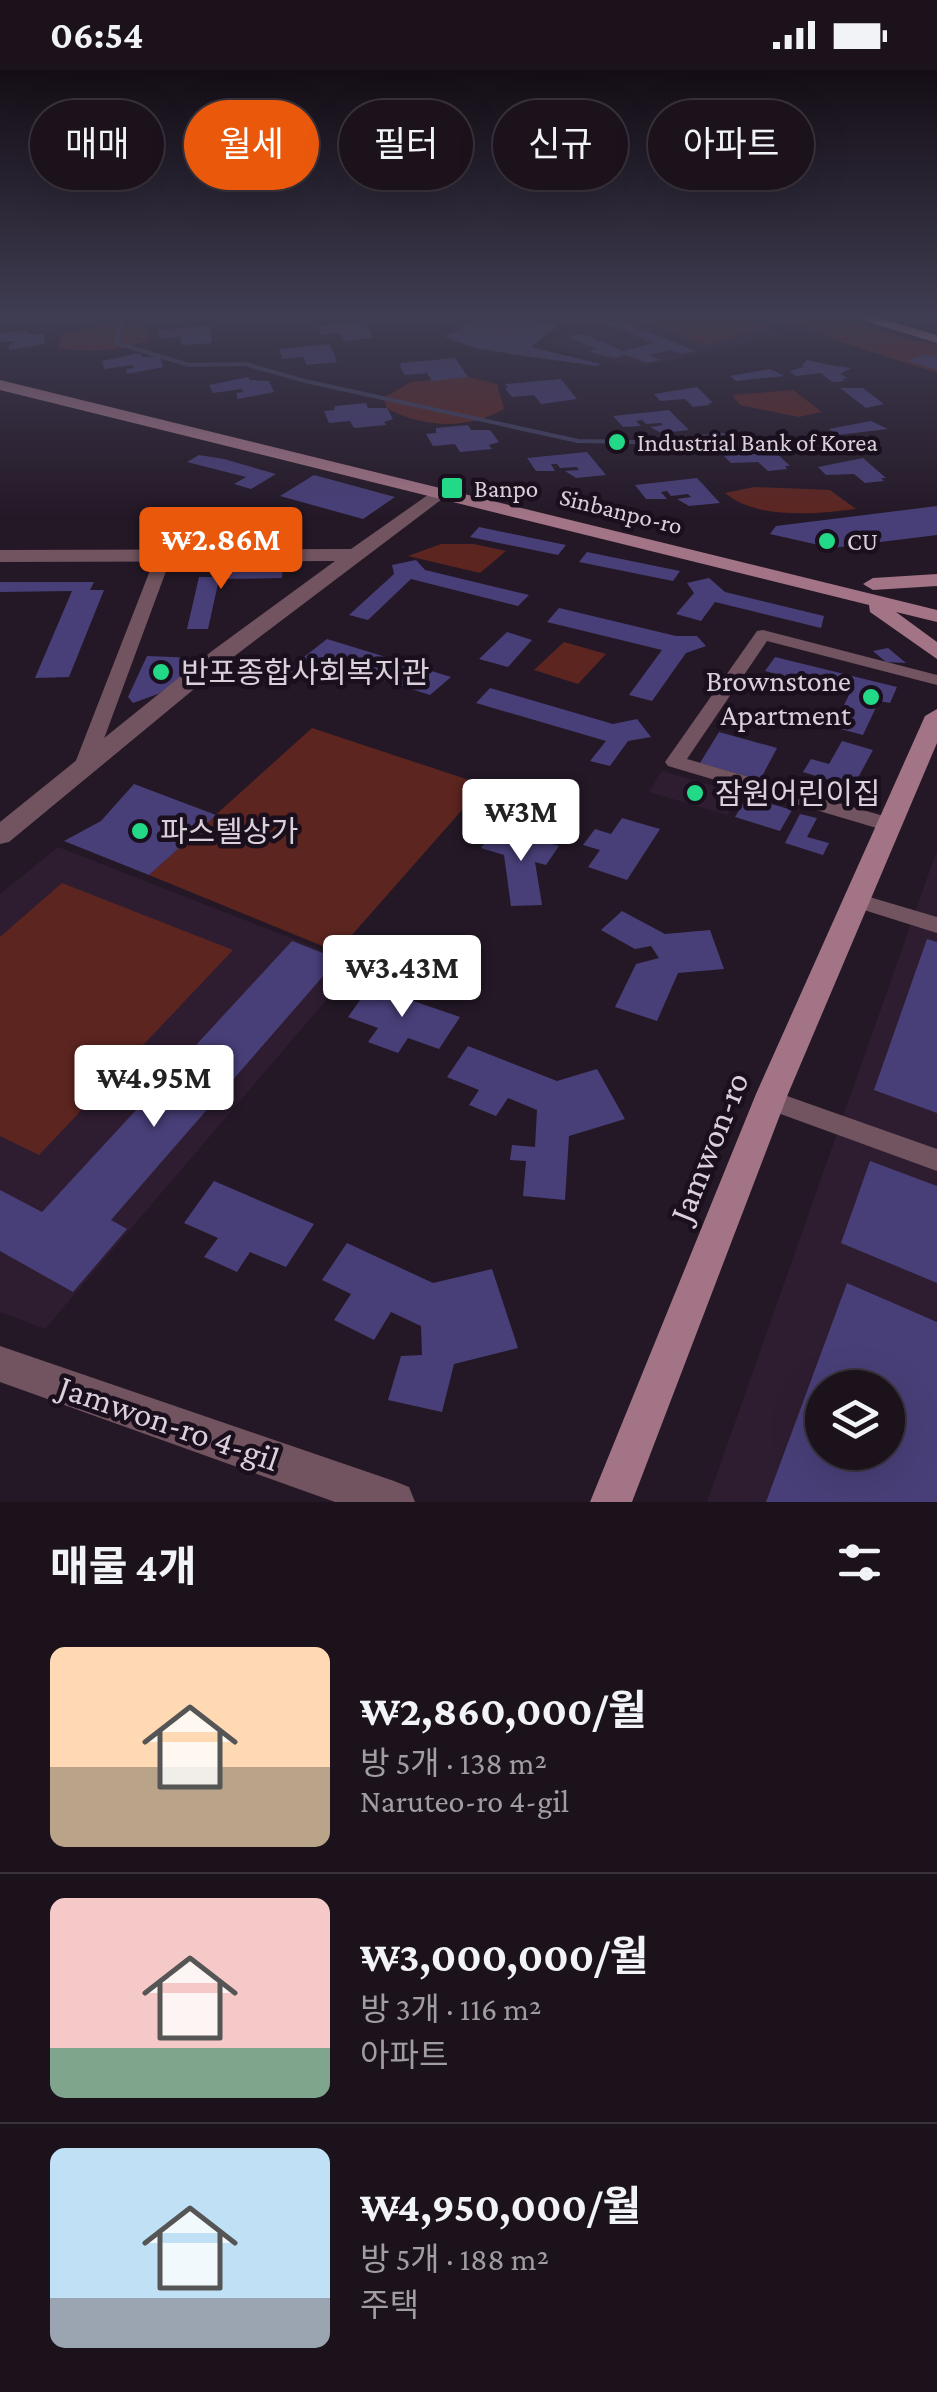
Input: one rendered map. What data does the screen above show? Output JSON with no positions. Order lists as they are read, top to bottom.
{
  "streets": {
    "main road": ["Sinbanpo-ro", "Jamwon-ro"],
    "street": ["Jamwon-ro 4-gil"]
  },
  "places": {
    "other": [
      "Industrial Bank of Korea",
      "CU",
      "반포종합사회복지관",
      "Brownstone Apartment",
      "잠원어린이집",
      "파스텔상가"
    ],
    "transit": ["Banpo"]
  },
  "page": {
    "status": "06:54",
    "chip": [
      "매매",
      "월세",
      "필터",
      "신규",
      "아파트"
    ],
    "price": [
      "₩2.86M",
      "₩3M",
      "₩3.43M",
      "₩4.95M"
    ],
    "heading": "매물 4개",
    "list": [
      {
        "name": "₩2,860,000/월",
        "note": "방 5개 · 138 m² · Naruteo-ro 4-gil"
      },
      {
        "name": "₩3,000,000/월",
        "note": "방 3개 · 116 m² · 아파트"
      },
      {
        "name": "₩4,950,000/월",
        "note": "방 5개 · 188 m² · 주택"
      }
    ]
  }
}
